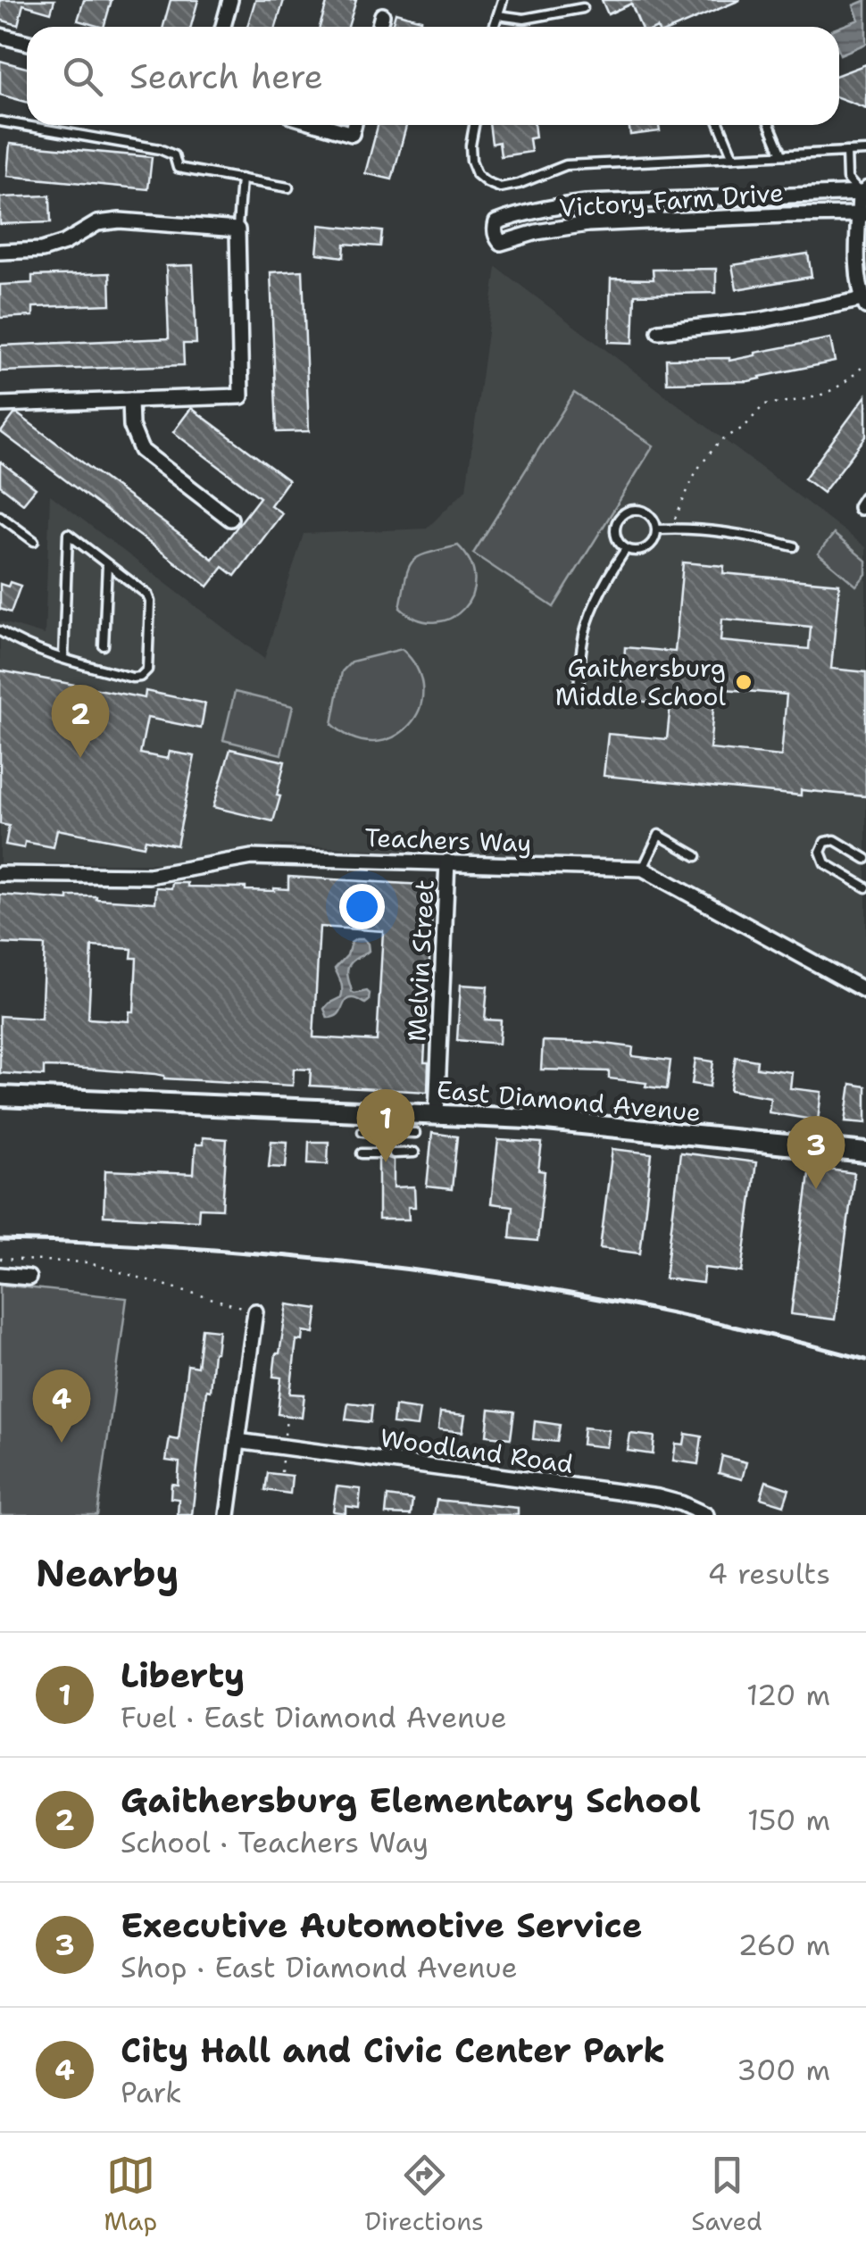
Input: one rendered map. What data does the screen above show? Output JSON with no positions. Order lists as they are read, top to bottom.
{
  "streets": {
    "street": [
      "Victory Farm Drive",
      "Teachers Way",
      "Melvin Street",
      "East Diamond Avenue",
      "Woodland Road"
    ]
  },
  "crossings": [
    ["Teachers Way", "Melvin Street"],
    ["Melvin Street", "East Diamond Avenue"]
  ],
  "places": ["Gaithersburg Middle School"],
  "page": {
    "search": "Search here",
    "pins": [
      "2",
      "1",
      "3",
      "4"
    ],
    "heading": ["Nearby", "4 results"],
    "list": [
      {
        "mark": "1",
        "name": "Liberty",
        "note": "Fuel · East Diamond Avenue",
        "value": "120 m"
      },
      {
        "mark": "2",
        "name": "Gaithersburg Elementary School",
        "note": "School · Teachers Way",
        "value": "150 m"
      },
      {
        "mark": "3",
        "name": "Executive Automotive Service",
        "note": "Shop · East Diamond Avenue",
        "value": "260 m"
      },
      {
        "mark": "4",
        "name": "City Hall and Civic Center Park",
        "note": "Park",
        "value": "300 m"
      }
    ],
    "nav": ["Map", "Directions", "Saved"]
  }
}
